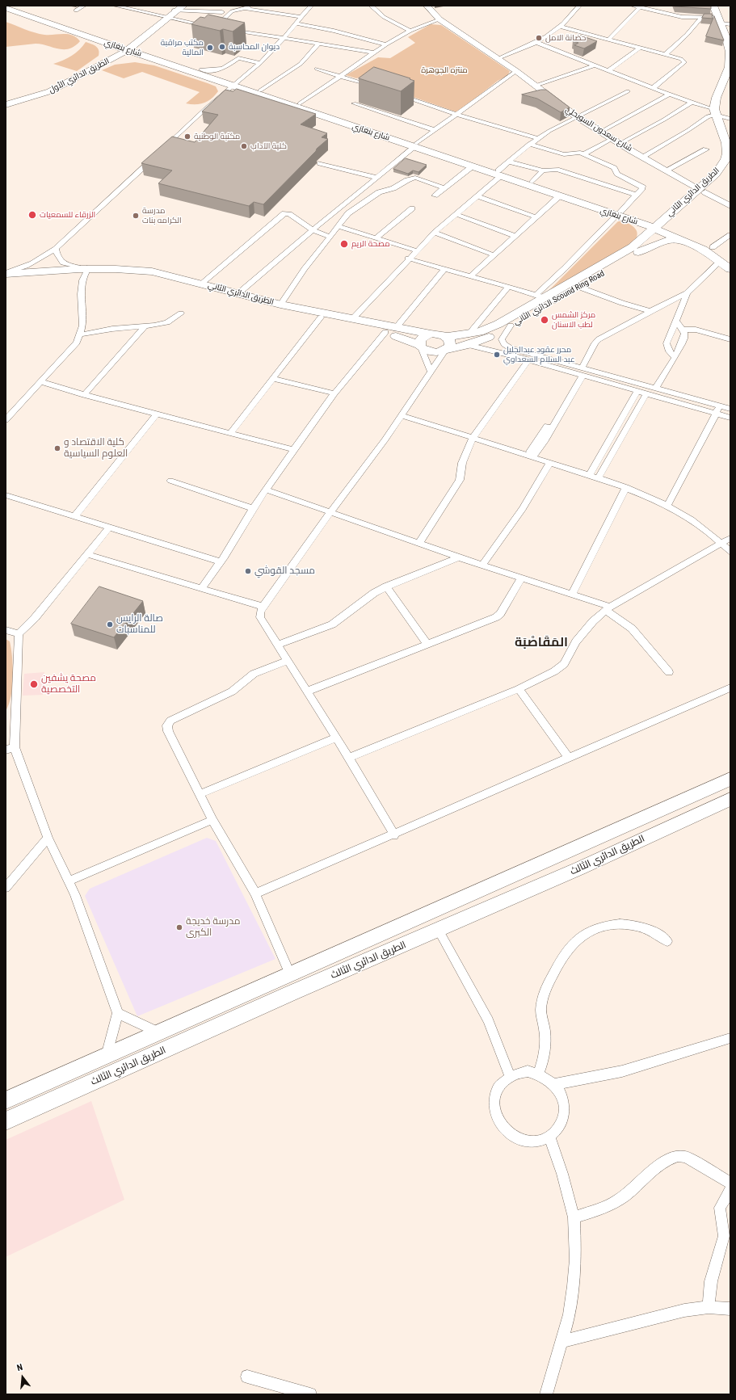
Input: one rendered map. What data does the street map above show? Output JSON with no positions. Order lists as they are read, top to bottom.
{
  "streets": {
    "main road": [
      "شارع بنغازي",
      "الطريق الدائري الأول",
      "شارع سعدون السويحلي",
      "الطريق الدائري الثاني",
      "الدائري الثاني Scound Ring Road",
      "الطريق الدائري الثالث"
    ]
  },
  "crossings": [
    ["شارع بنغازي", "الطريق الدائري الأول"],
    ["شارع بنغازي", "الدائري الثاني Scound Ring Road"],
    ["شارع سعدون السويحلي", "الطريق الدائري الثاني"],
    ["شارع سعدون السويحلي", "الدائري الثاني Scound Ring Road"],
    ["الطريق الدائري الثاني", "الدائري الثاني Scound Ring Road"]
  ],
  "districts": ["المَقَاصْبَة"],
  "parks": ["منتزه الجوهرة"],
  "places": [
    "حضانة الامل",
    "ديوان المحاسبة",
    "مكتب مراقبة المالية",
    "مكتبة الوطنية",
    "كلية الآداب",
    "الزرقاء للسمعيات",
    "مدرسة الكرامه بنات",
    "مصحة الريم",
    "مركز الشمس لطب الاسنان",
    "محرر عقود عبدالجليل عبد السلام السعداوي",
    "كلية الاقتصاد و العلوم السياسية",
    "مسجد القوشي",
    "صالة الرايس للمناسبات",
    "مصحة يشفين التخصصية",
    "مدرسة خديجة الكبرى"
  ],
  "north": "top"
}
